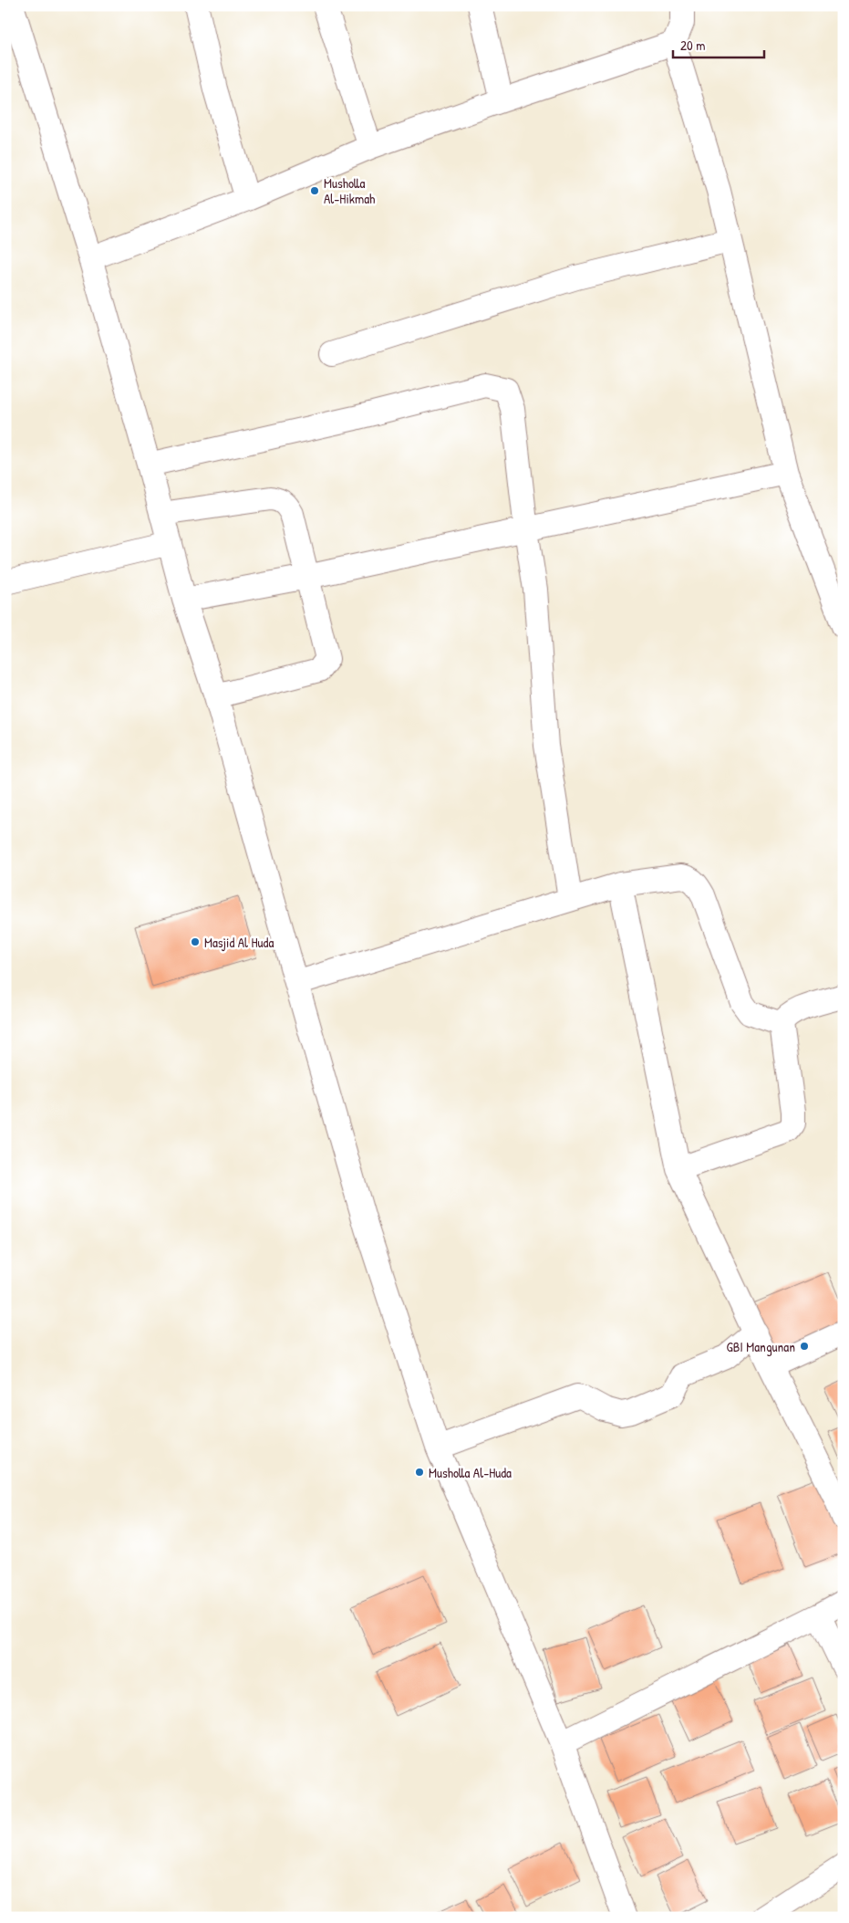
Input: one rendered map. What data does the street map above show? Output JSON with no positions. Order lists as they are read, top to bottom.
{
  "places": [
    "Musholla Al-Hikmah",
    "Masjid Al Huda",
    "GBI Mangunan",
    "Musholla Al-Huda"
  ],
  "scale_bar": "20 m"
}
